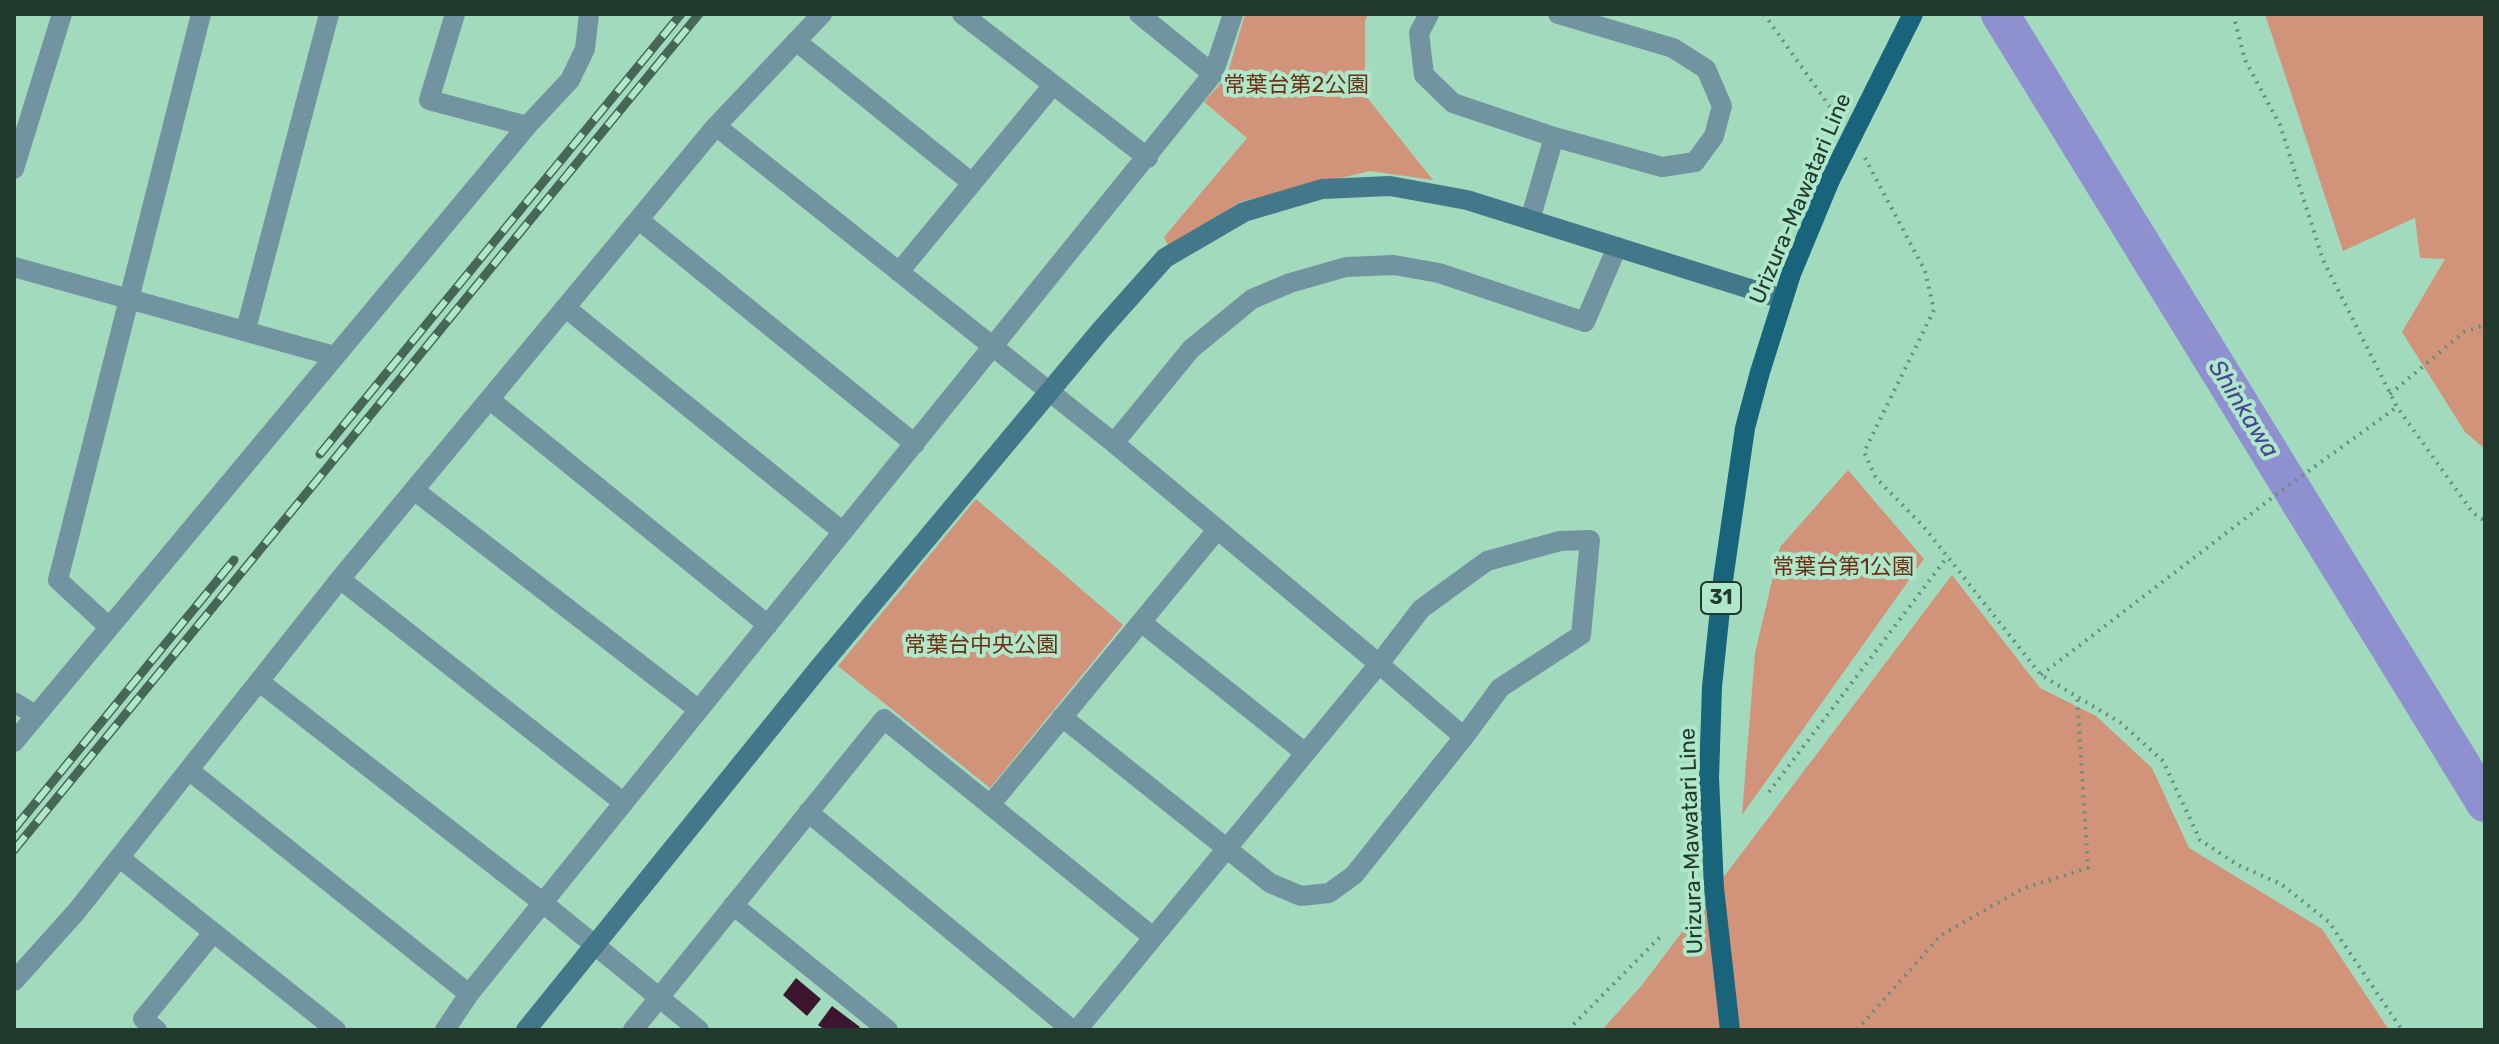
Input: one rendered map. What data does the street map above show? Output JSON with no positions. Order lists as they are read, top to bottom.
{
  "streets": {
    "main road": ["Urizura-Mawatari Line", "31"]
  },
  "water": ["Shinkawa"],
  "parks": ["常葉台第2公園", "常葉台第1公園", "常葉台中央公園"]
}
